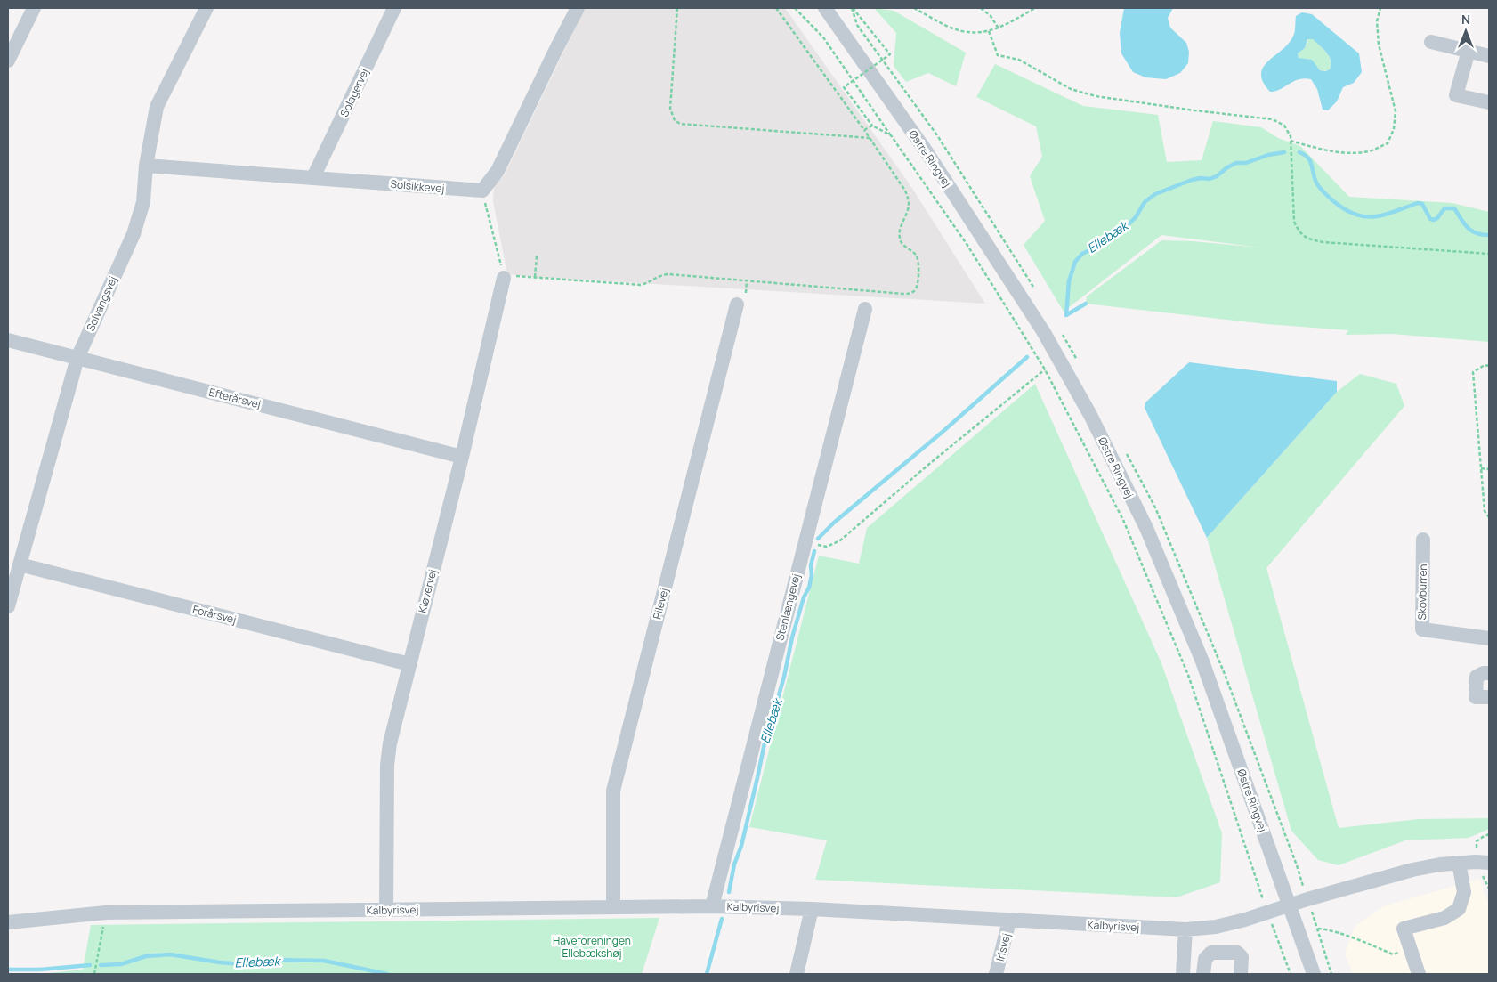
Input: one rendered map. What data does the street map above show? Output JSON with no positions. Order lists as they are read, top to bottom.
{
  "streets": {
    "street": [
      "Solagervej",
      "Østre Ringvej",
      "Solsikkevej",
      "Solvangsvej",
      "Efterårsvej",
      "Kløvervej",
      "Skovburren",
      "Pilevej",
      "Stenlængevej",
      "Forårsvej",
      "Kalbyrisvej",
      "Irisvej"
    ]
  },
  "crossings": [
    ["Solagervej", "Solsikkevej"],
    ["Østre Ringvej", "Kalbyrisvej"],
    ["Solsikkevej", "Solvangsvej"],
    ["Solvangsvej", "Efterårsvej"],
    ["Solvangsvej", "Forårsvej"],
    ["Efterårsvej", "Kløvervej"],
    ["Kløvervej", "Forårsvej"],
    ["Kløvervej", "Kalbyrisvej"],
    ["Pilevej", "Kalbyrisvej"],
    ["Stenlængevej", "Kalbyrisvej"],
    ["Kalbyrisvej", "Irisvej"]
  ],
  "water": ["Ellebæk"],
  "parks": ["Haveforeningen Ellebækshøj"],
  "north": "top"
}
